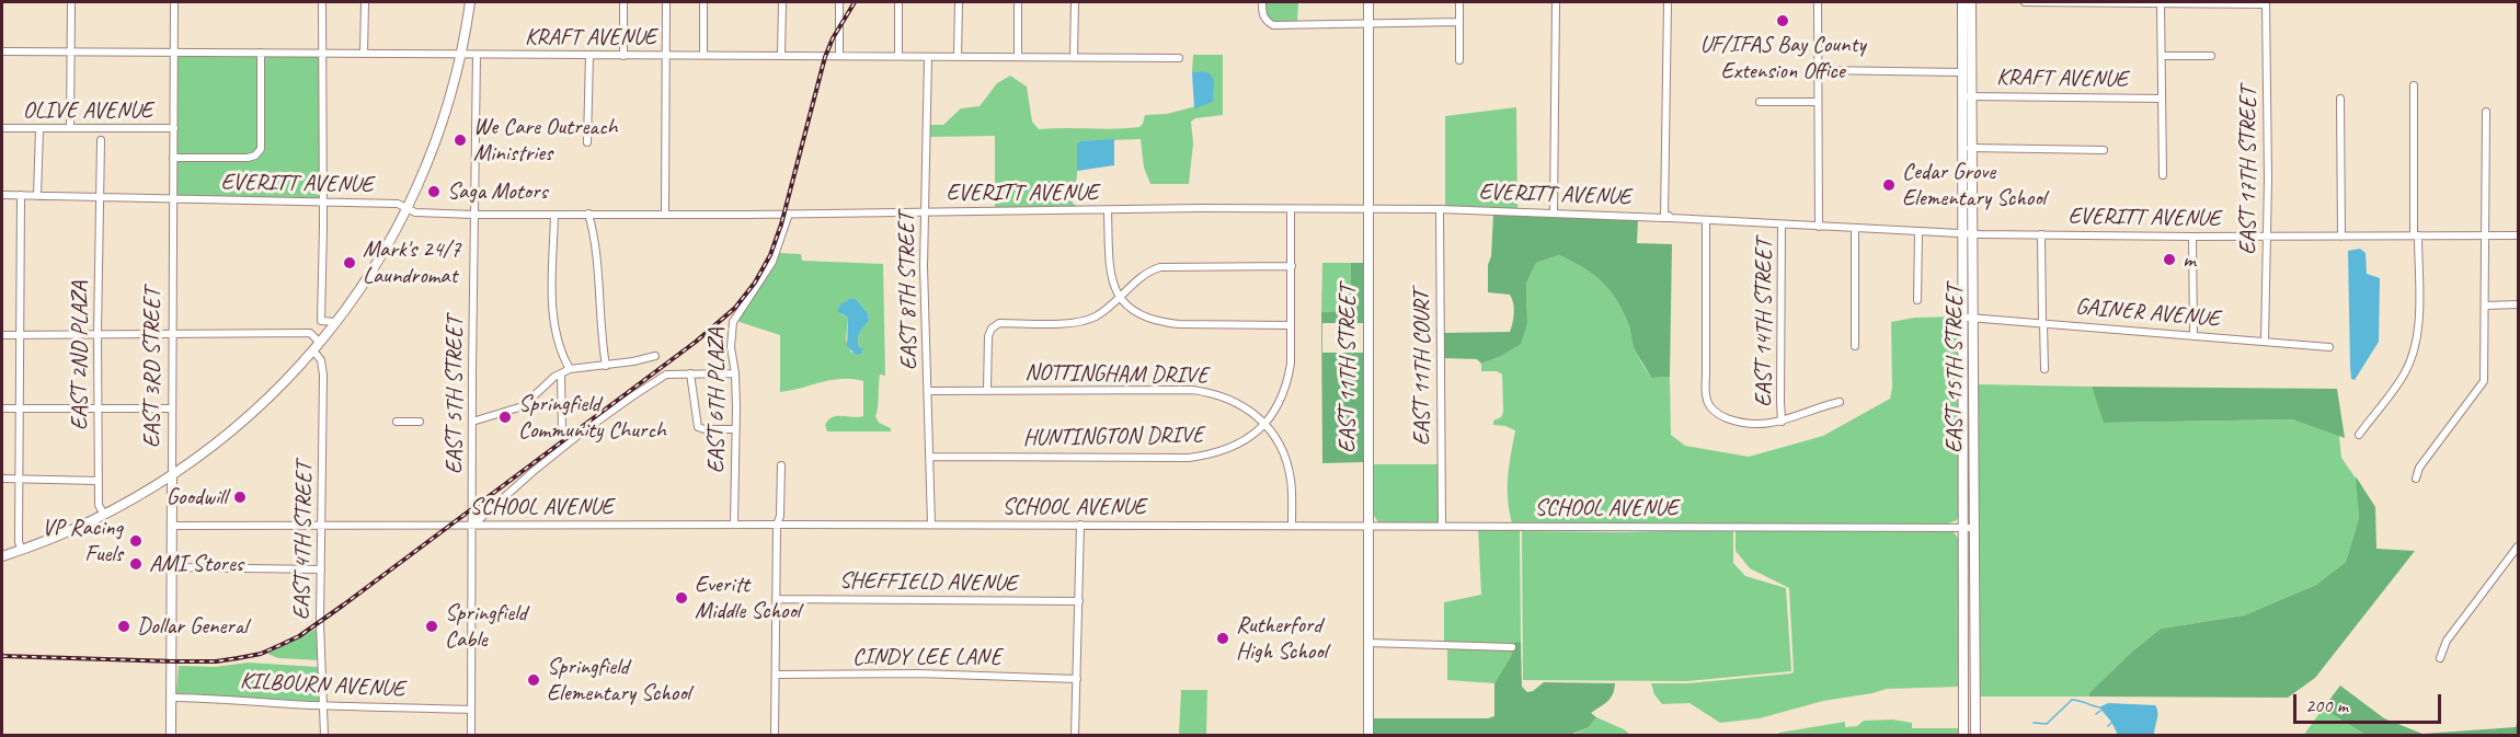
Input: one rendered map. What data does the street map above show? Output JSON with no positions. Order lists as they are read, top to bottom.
{
  "streets": {
    "main road": ["EAST 3RD STREET", "EAST 11TH STREET", "EAST 15TH STREET"],
    "street": [
      "KRAFT AVENUE",
      "OLIVE AVENUE",
      "EAST 17TH STREET",
      "EVERITT AVENUE",
      "EAST 8TH STREET",
      "GAINER AVENUE",
      "EAST 14TH STREET",
      "EAST 2ND PLAZA",
      "EAST 11TH COURT",
      "NOTTINGHAM DRIVE",
      "EAST 5TH STREET",
      "EAST 6TH PLAZA",
      "HUNTINGTON DRIVE",
      "SCHOOL AVENUE",
      "EAST 4TH STREET",
      "SHEFFIELD AVENUE",
      "CINDY LEE LANE",
      "KILBOURN AVENUE"
    ]
  },
  "crossings": [
    ["KRAFT AVENUE", "EAST 8TH STREET"],
    ["KRAFT AVENUE", "EAST 3RD STREET"],
    ["KRAFT AVENUE", "EAST 15TH STREET"],
    ["KRAFT AVENUE", "EAST 5TH STREET"],
    ["OLIVE AVENUE", "EAST 3RD STREET"],
    ["EAST 17TH STREET", "EVERITT AVENUE"],
    ["EAST 17TH STREET", "GAINER AVENUE"],
    ["EVERITT AVENUE", "EAST 8TH STREET"],
    ["EVERITT AVENUE", "EAST 14TH STREET"],
    ["EVERITT AVENUE", "EAST 2ND PLAZA"],
    ["EVERITT AVENUE", "EAST 3RD STREET"],
    ["EVERITT AVENUE", "EAST 11TH COURT"],
    ["EVERITT AVENUE", "EAST 11TH STREET"],
    ["EVERITT AVENUE", "EAST 15TH STREET"],
    ["EVERITT AVENUE", "EAST 5TH STREET"],
    ["EVERITT AVENUE", "EAST 6TH PLAZA"],
    ["EVERITT AVENUE", "HUNTINGTON DRIVE"],
    ["EAST 8TH STREET", "NOTTINGHAM DRIVE"],
    ["EAST 8TH STREET", "HUNTINGTON DRIVE"],
    ["EAST 8TH STREET", "SCHOOL AVENUE"],
    ["GAINER AVENUE", "EAST 15TH STREET"],
    ["EAST 3RD STREET", "SCHOOL AVENUE"],
    ["EAST 3RD STREET", "KILBOURN AVENUE"],
    ["EAST 11TH COURT", "SCHOOL AVENUE"],
    ["EAST 11TH STREET", "SCHOOL AVENUE"],
    ["EAST 15TH STREET", "SCHOOL AVENUE"],
    ["NOTTINGHAM DRIVE", "HUNTINGTON DRIVE"],
    ["NOTTINGHAM DRIVE", "SCHOOL AVENUE"],
    ["EAST 5TH STREET", "SCHOOL AVENUE"],
    ["EAST 5TH STREET", "KILBOURN AVENUE"],
    ["EAST 6TH PLAZA", "SCHOOL AVENUE"],
    ["SCHOOL AVENUE", "EAST 4TH STREET"],
    ["EAST 4TH STREET", "KILBOURN AVENUE"]
  ],
  "places": [
    "UF/IFAS Bay County Extension Office",
    "We Care Outreach Ministries",
    "Cedar Grove Elementary School",
    "Saga Motors",
    "m",
    "Mark's 24/7 Laundromat",
    "Springfield Community Church",
    "Goodwill",
    "VP Racing Fuels",
    "AMI Stores",
    "Everitt Middle School",
    "Dollar General",
    "Springfield Cable",
    "Rutherford High School",
    "Springfield Elementary School"
  ],
  "scale_bar": "200 m"
}
